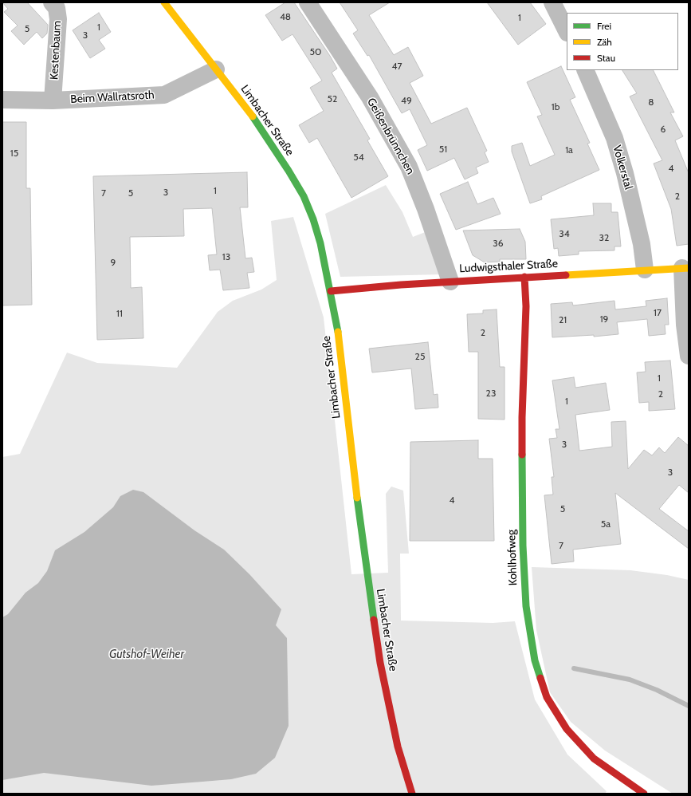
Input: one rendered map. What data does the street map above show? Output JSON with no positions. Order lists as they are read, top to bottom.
{
  "streets": {
    "street": [
      "Kestenbaum",
      "Beim Wallratsroth",
      "Limbacher Straße",
      "Geißenbrünnchen",
      "Volkerstal",
      "Ludwigsthaler Straße",
      "Kohlhofweg"
    ]
  },
  "crossings": [
    ["Kestenbaum", "Beim Wallratsroth"],
    ["Beim Wallratsroth", "Limbacher Straße"],
    ["Limbacher Straße", "Ludwigsthaler Straße"],
    ["Geißenbrünnchen", "Ludwigsthaler Straße"],
    ["Volkerstal", "Ludwigsthaler Straße"],
    ["Ludwigsthaler Straße", "Kohlhofweg"]
  ],
  "water": ["Gutshof-Weiher"],
  "house_numbers": [
    "48",
    "1",
    "1",
    "5",
    "3",
    "50",
    "47",
    "52",
    "49",
    "8",
    "1b",
    "6",
    "51",
    "1a",
    "15",
    "54",
    "4",
    "1",
    "3",
    "7",
    "5",
    "2",
    "34",
    "32",
    "36",
    "13",
    "9",
    "17",
    "11",
    "19",
    "21",
    "2",
    "25",
    "1",
    "23",
    "2",
    "1",
    "3",
    "3",
    "4",
    "5",
    "5a",
    "7"
  ],
  "legend": ["Frei", "Zäh", "Stau"]
}
